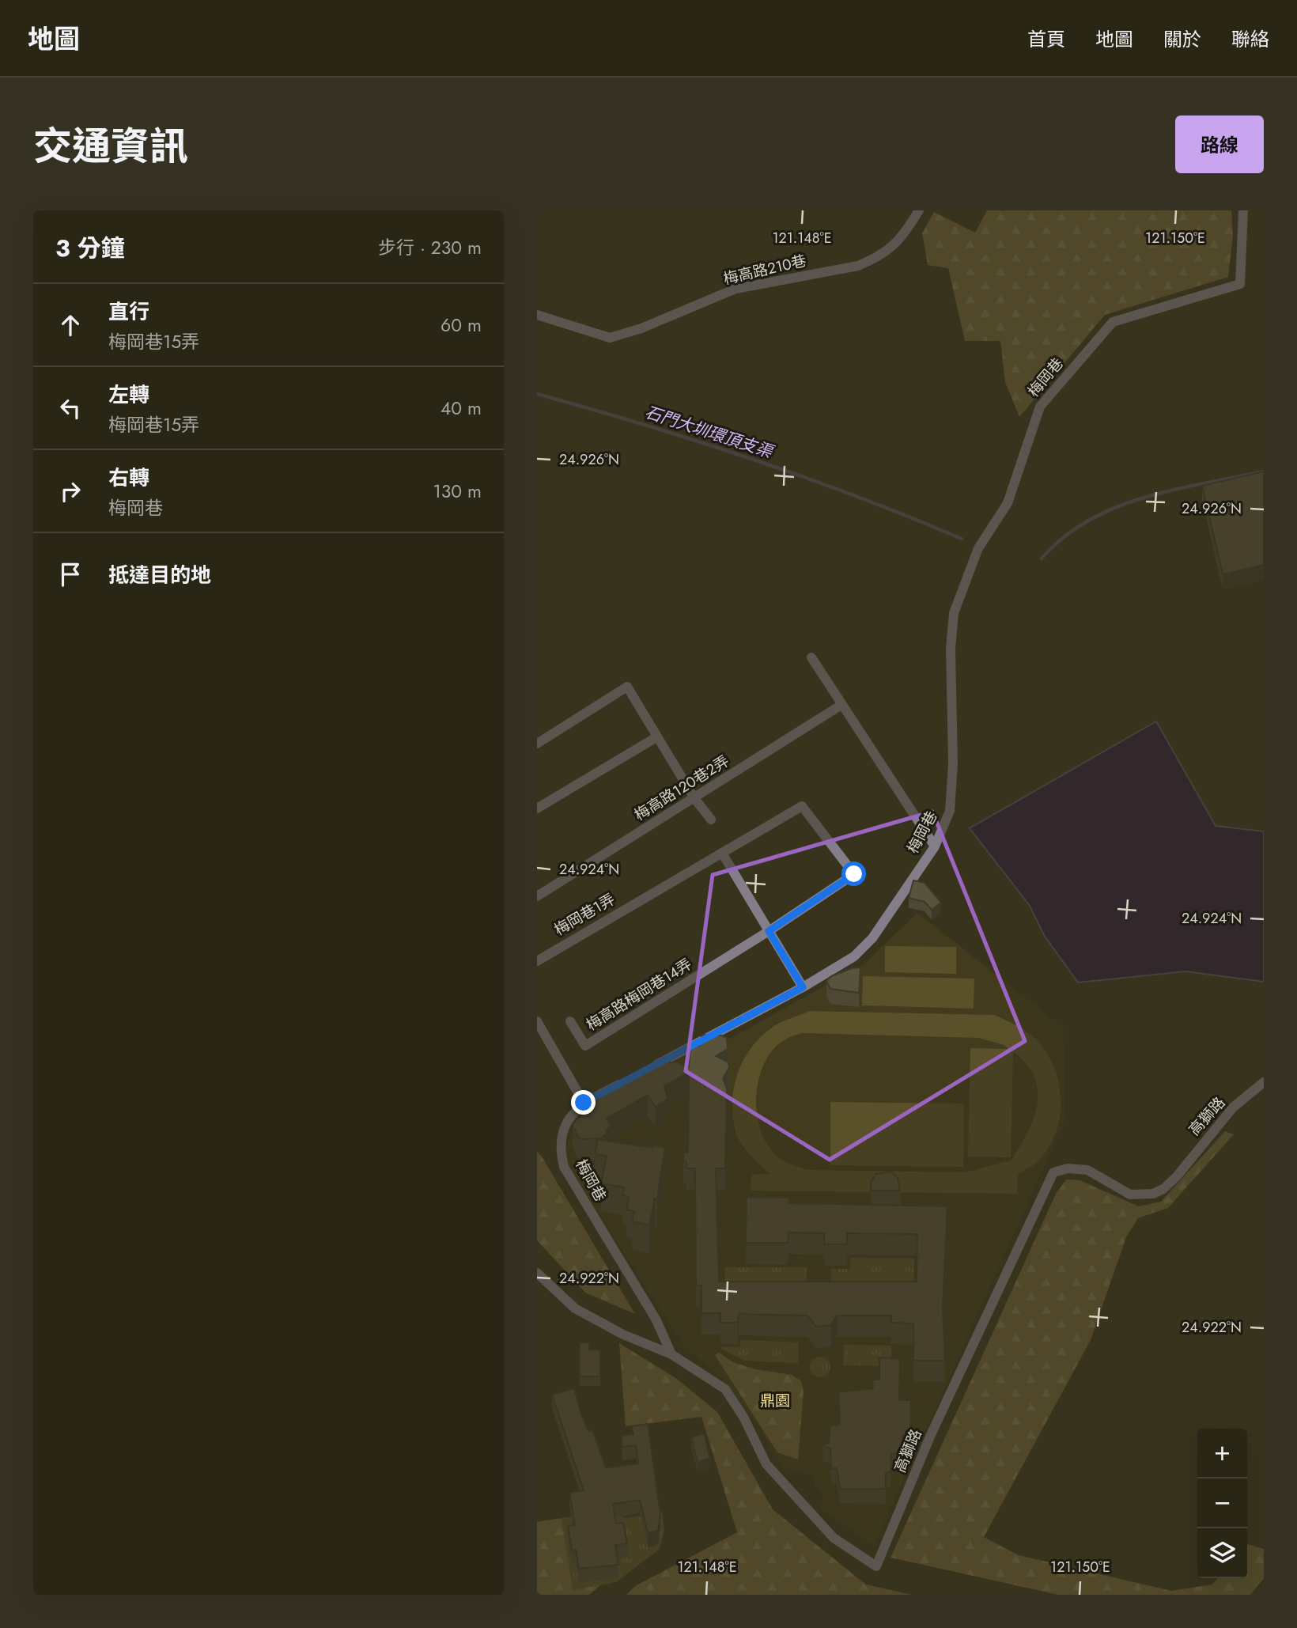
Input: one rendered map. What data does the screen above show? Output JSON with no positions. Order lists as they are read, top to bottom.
{
  "streets": {
    "street": [
      "梅高路210巷",
      "梅岡巷",
      "梅高路120巷2弄",
      "梅岡巷1弄",
      "梅高路梅岡巷14弄",
      "高獅路"
    ]
  },
  "crossings": [
    ["梅岡巷", "高獅路"],
    ["梅岡巷1弄", "梅高路梅岡巷14弄"]
  ],
  "water": ["石門大圳環頂支渠"],
  "parks": ["鼎園"],
  "page": {
    "header": "地圖",
    "nav": [
      "首頁",
      "地圖",
      "關於",
      "聯絡"
    ],
    "title": "交通資訊",
    "buttons": "路線",
    "heading": ["3 分鐘", "步行 · 230 m"],
    "list": [
      ["直行", "梅岡巷15弄", "60 m"],
      ["左轉", "梅岡巷15弄", "40 m"],
      ["右轉", "梅岡巷", "130 m"],
      "抵達目的地"
    ],
    "map_buttons": ["+", "−"]
  },
  "coordinates": [
    "121.148°E",
    "121.150°E",
    "24.926°N",
    "24.924°N",
    "24.922°N"
  ]
}
